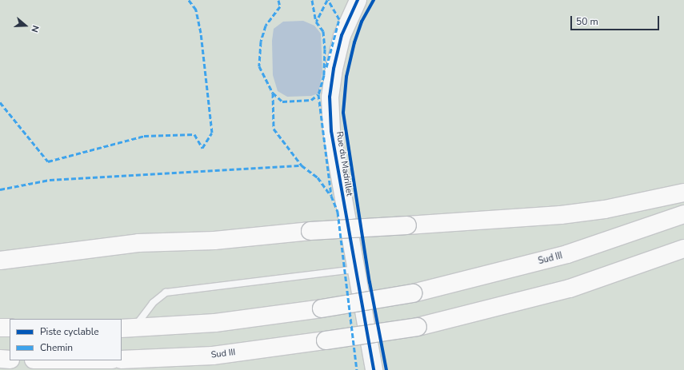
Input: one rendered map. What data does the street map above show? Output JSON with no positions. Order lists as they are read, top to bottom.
{
  "streets": {
    "highway": ["Sud III"],
    "street": ["Rue du Madrillet"]
  },
  "legend": ["Piste cyclable", "Chemin"],
  "scale_bar": "50 m",
  "north": "right"
}
